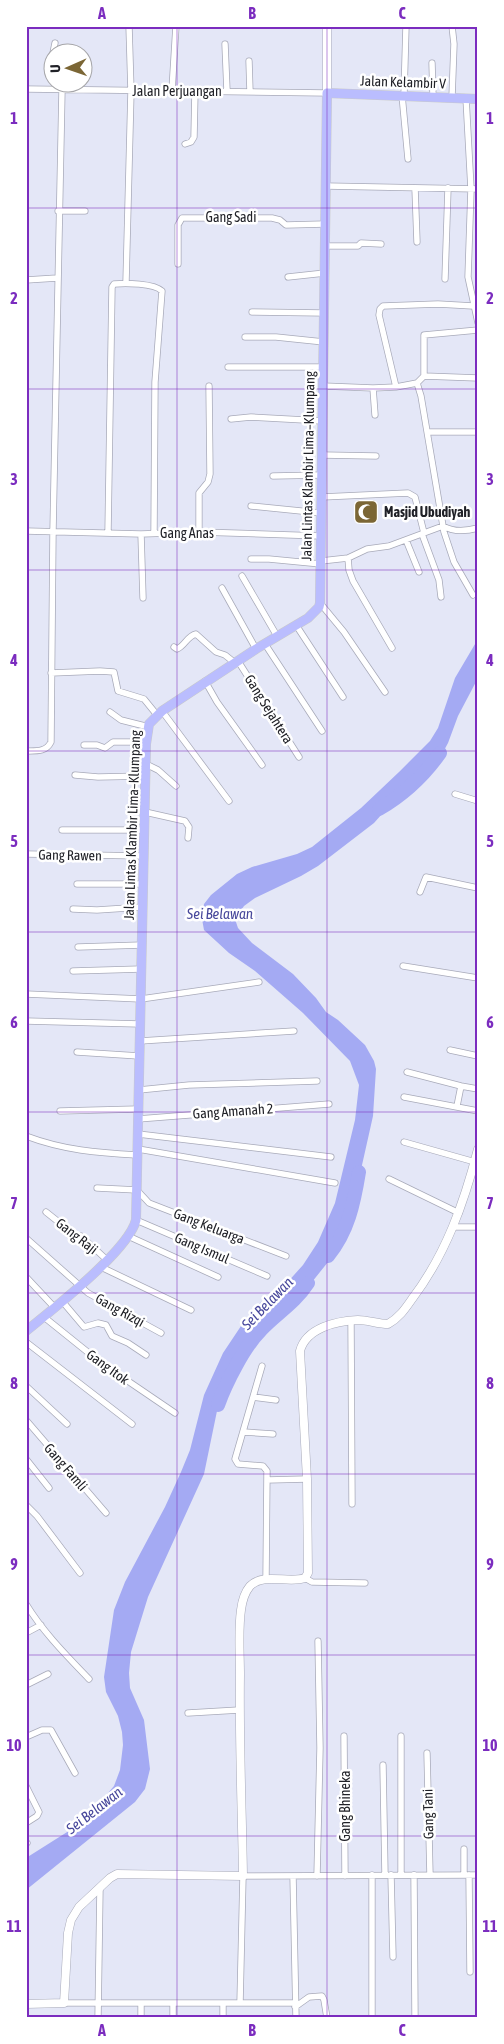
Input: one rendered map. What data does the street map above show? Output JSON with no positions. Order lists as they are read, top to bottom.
{
  "streets": {
    "main road": ["Jalan Kelambir V", "Jalan Lintas Klambir Lima–Klumpang"],
    "street": [
      "Jalan Perjuangan",
      "Gang Sadi",
      "Gang Anas",
      "Gang Sejahtera",
      "Gang Rawen",
      "Gang Amanah 2",
      "Gang Keluarga",
      "Gang Raji",
      "Gang Ismul",
      "Gang Rizqi",
      "Gang Itok",
      "Gang Famli",
      "Gang Bhineka",
      "Gang Tani"
    ]
  },
  "crossings": [
    ["Jalan Kelambir V", "Jalan Perjuangan"],
    ["Jalan Kelambir V", "Jalan Lintas Klambir Lima–Klumpang"],
    ["Jalan Perjuangan", "Jalan Lintas Klambir Lima–Klumpang"],
    ["Gang Sadi", "Jalan Lintas Klambir Lima–Klumpang"],
    ["Jalan Lintas Klambir Lima–Klumpang", "Gang Anas"],
    ["Jalan Lintas Klambir Lima–Klumpang", "Gang Sejahtera"],
    ["Jalan Lintas Klambir Lima–Klumpang", "Gang Rawen"],
    ["Jalan Lintas Klambir Lima–Klumpang", "Gang Amanah 2"],
    ["Jalan Lintas Klambir Lima–Klumpang", "Gang Keluarga"],
    ["Jalan Lintas Klambir Lima–Klumpang", "Gang Raji"],
    ["Jalan Lintas Klambir Lima–Klumpang", "Gang Ismul"],
    ["Jalan Lintas Klambir Lima–Klumpang", "Gang Rizqi"],
    ["Jalan Lintas Klambir Lima–Klumpang", "Gang Itok"]
  ],
  "water": ["Sei Belawan"],
  "places": {
    "mosque": ["Masjid Ubudiyah"]
  },
  "north": "left",
  "grid": {
    "columns": ["A", "B", "C"],
    "rows": [
      "1",
      "2",
      "3",
      "4",
      "5",
      "6",
      "7",
      "8",
      "9",
      "10",
      "11"
    ]
  }
}
